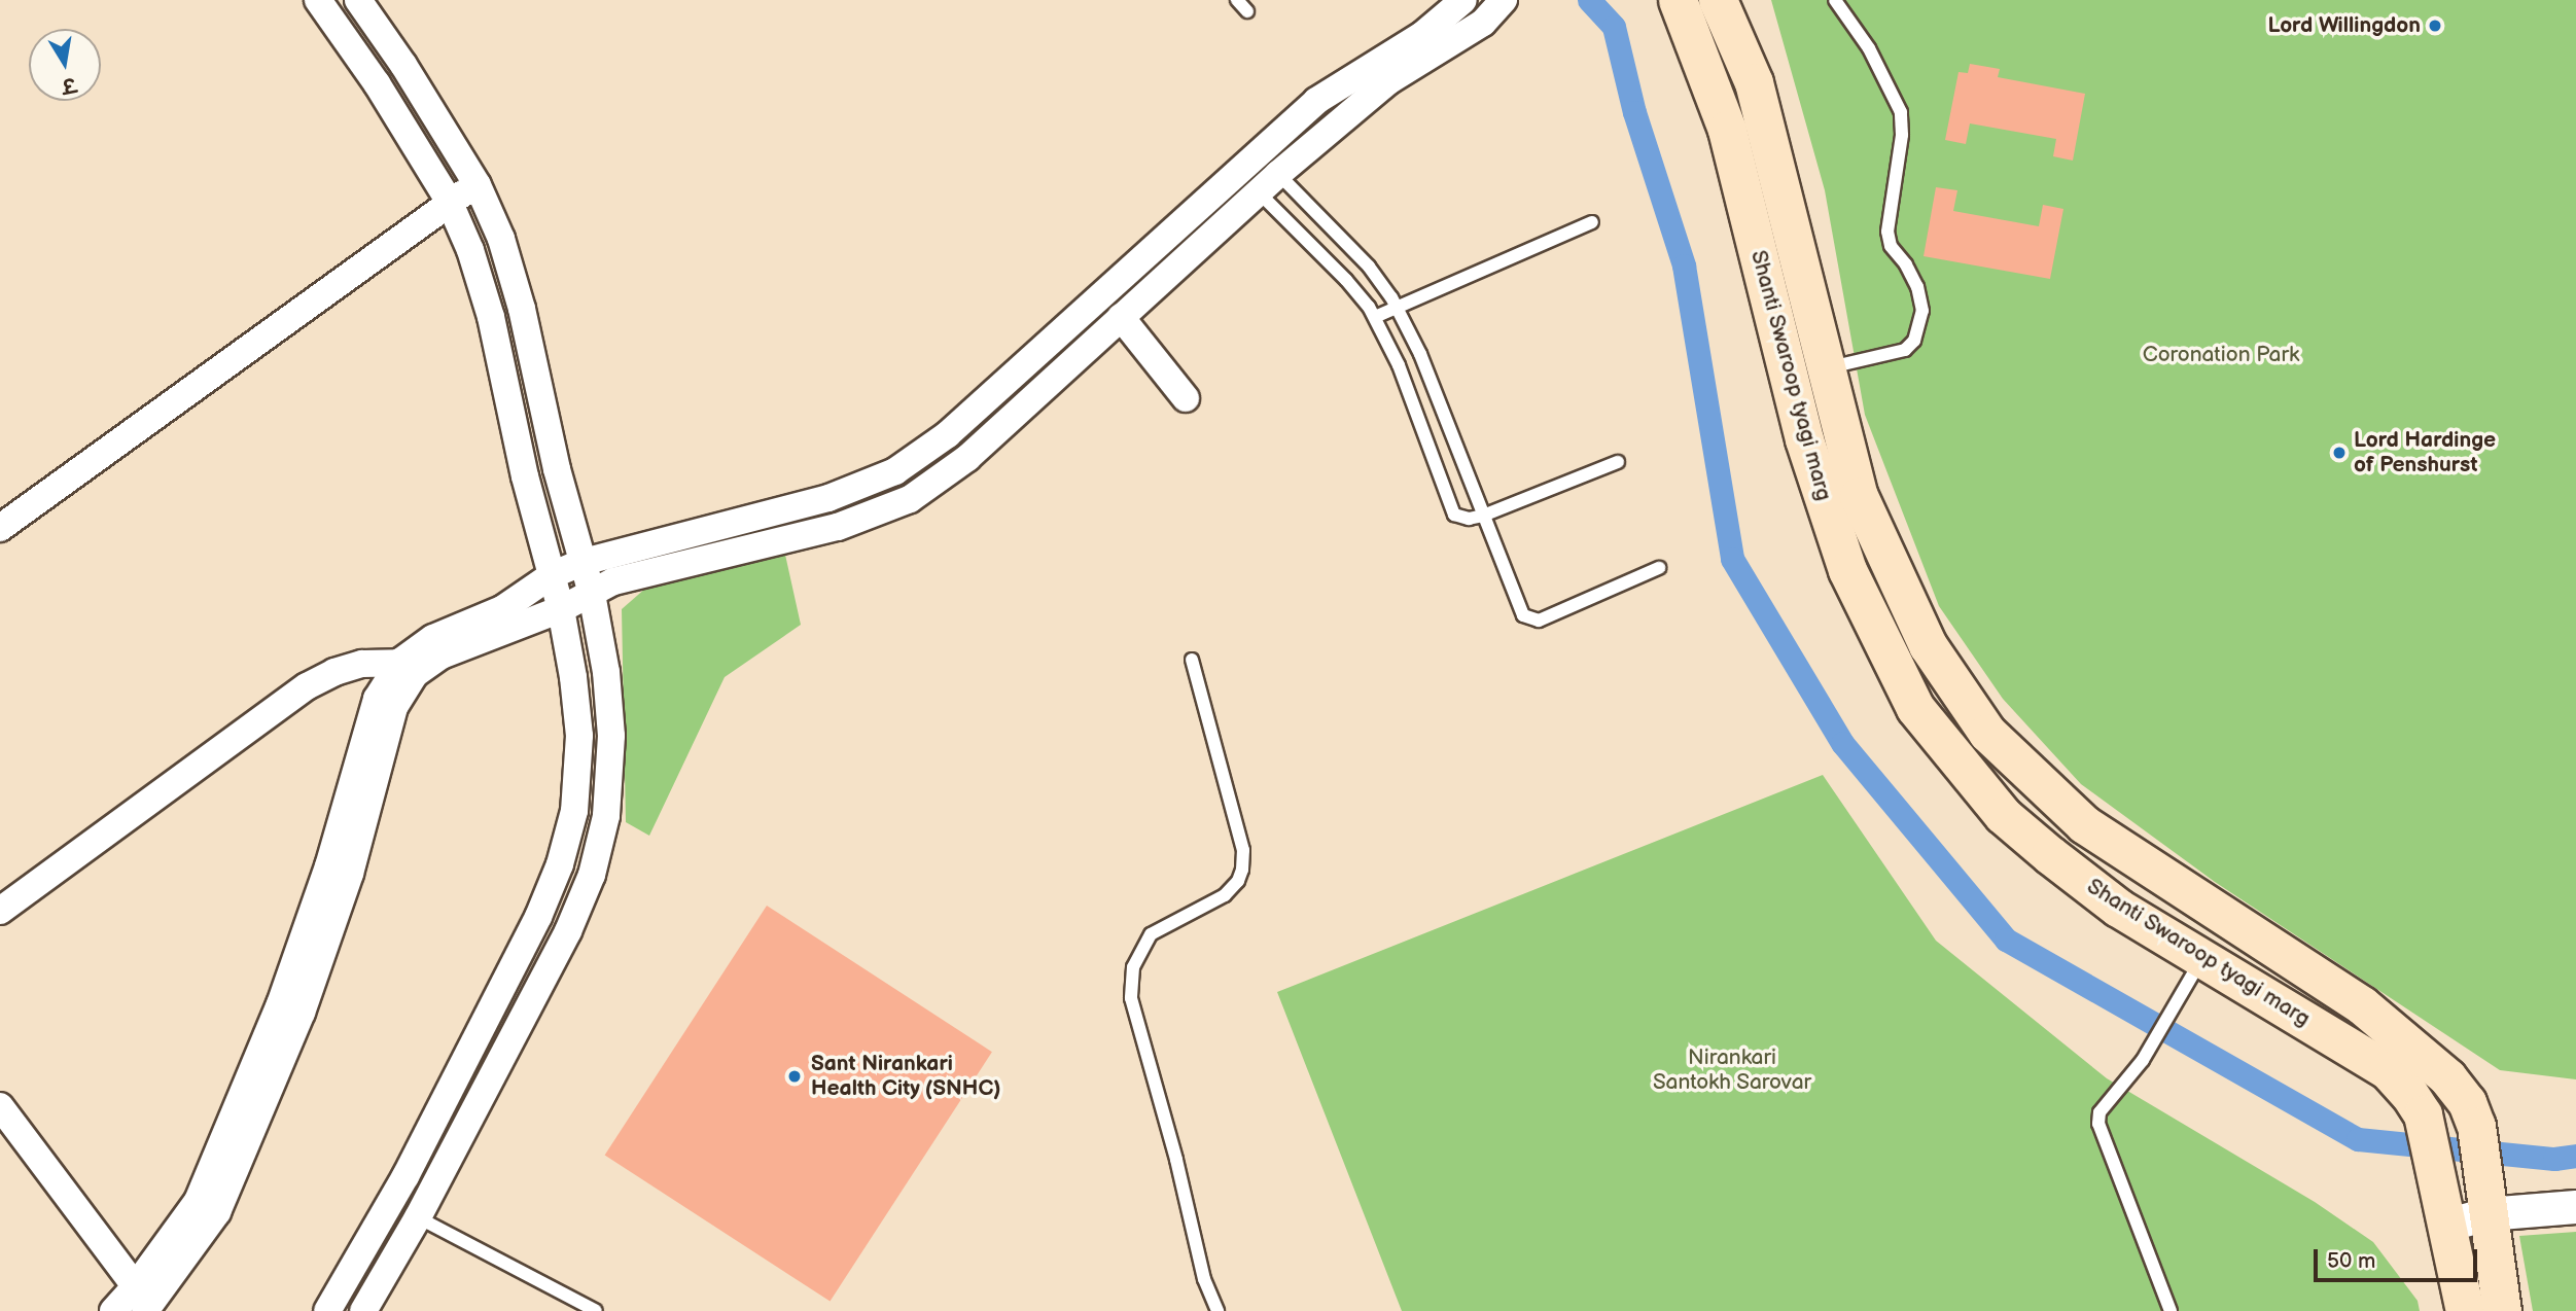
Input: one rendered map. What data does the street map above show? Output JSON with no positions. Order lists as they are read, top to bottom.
{
  "streets": {
    "main road": ["Shanti Swaroop tyagi marg"]
  },
  "parks": ["Coronation Park", "Nirankari Santokh Sarovar"],
  "places": ["Lord Willingdon", "Lord Hardinge of Penshurst", "Sant Nirankari Health City (SNHC)"],
  "scale_bar": "50 m",
  "north": "bottom"
}
